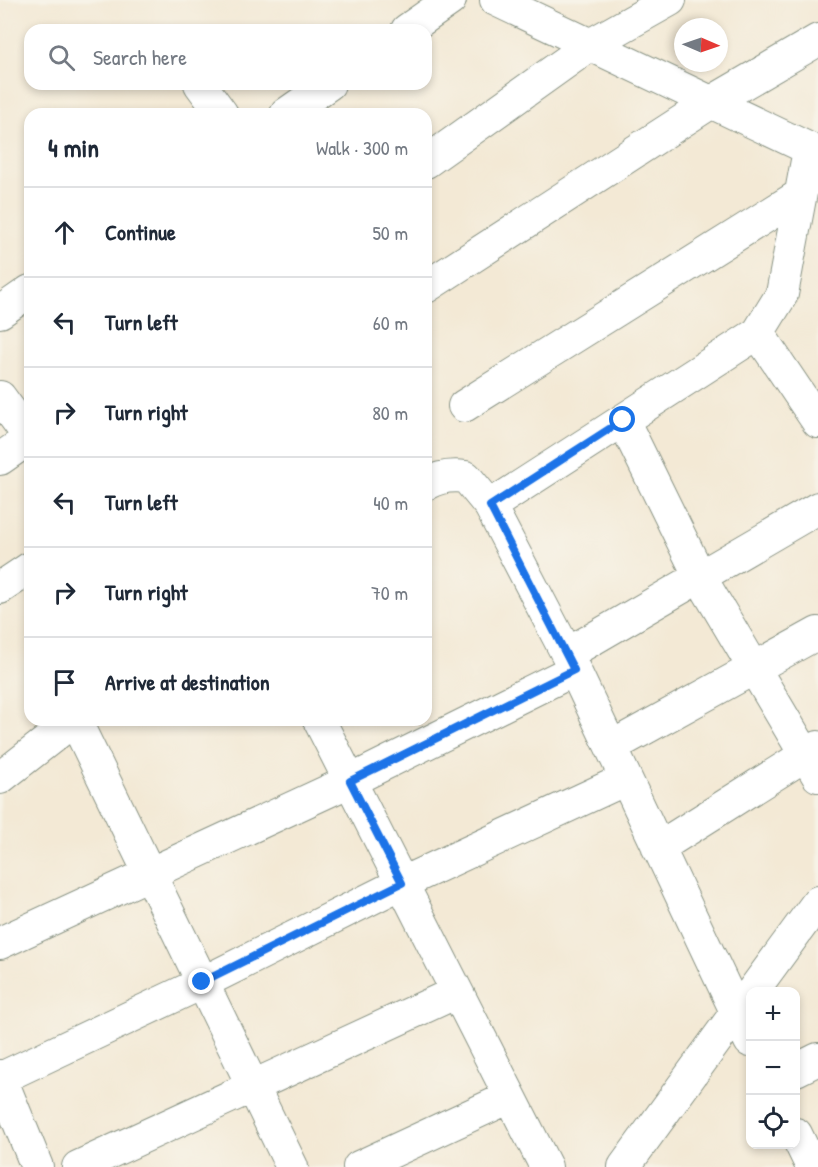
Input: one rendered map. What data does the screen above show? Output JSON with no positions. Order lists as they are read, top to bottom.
{
  "north": "right",
  "page": {
    "search": "Search here",
    "heading": ["4 min", "Walk · 300 m"],
    "list": [
      ["Continue", "50 m"],
      ["Turn left", "60 m"],
      ["Turn right", "80 m"],
      ["Turn left", "40 m"],
      ["Turn right", "70 m"],
      "Arrive at destination"
    ],
    "map_buttons": ["+", "−"]
  }
}
